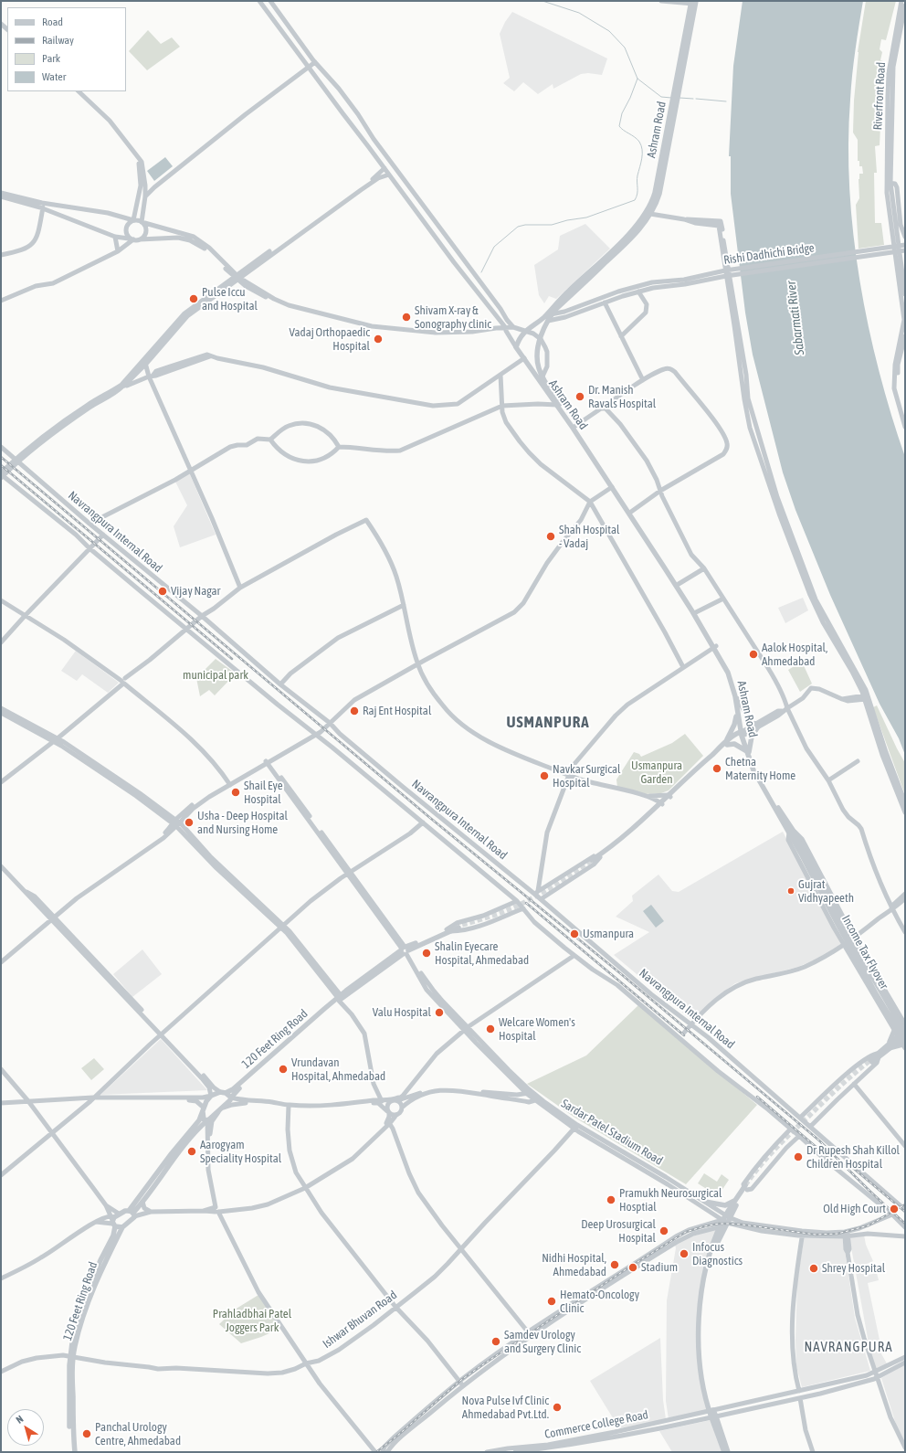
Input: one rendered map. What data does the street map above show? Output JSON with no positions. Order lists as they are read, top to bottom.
{
  "streets": {
    "main road": ["Ashram Road", "Income Tax Flyover", "120 Feet Ring Road"],
    "street": [
      "Riverfront Road",
      "Rishi Dadhichi Bridge",
      "Navrangpura Internal Road",
      "Sardar Patel Stadium Road",
      "Ishwar Bhuvan Road",
      "Commerce College Road"
    ]
  },
  "crossings": [
    ["Ashram Road", "Income Tax Flyover"],
    ["120 Feet Ring Road", "Sardar Patel Stadium Road"],
    ["120 Feet Ring Road", "Ishwar Bhuvan Road"],
    ["Sardar Patel Stadium Road", "Ishwar Bhuvan Road"]
  ],
  "districts": ["USMANPURA", "NAVRANGPURA"],
  "water": ["Sabarmati River"],
  "parks": ["municipal park", "Usmanpura Garden", "Prahladbhai Patel Joggers Park"],
  "places": [
    "Pulse Iccu and Hospital",
    "Shivam X-ray & Sonography clinic",
    "Vadaj Orthopaedic Hospital",
    "Dr. Manish Ravals Hospital",
    "Shah Hospital - Vadaj",
    "Vijay Nagar",
    "Aalok Hospital, Ahmedabad",
    "Raj Ent Hospital",
    "Chetna Maternity Home",
    "Navkar Surgical Hospital",
    "Shail Eye Hospital",
    "Usha - Deep Hospital and Nursing Home",
    "Gujrat Vidhyapeeth",
    "Usmanpura",
    "Shalin Eyecare Hospital, Ahmedabad",
    "Valu Hospital",
    "Welcare Women's Hospital",
    "Vrundavan Hospital, Ahmedabad",
    "Aarogyam Speciality Hospital",
    "Dr Rupesh Shah Killol Children Hospital",
    "Pramukh Neurosurgical Hosptial",
    "Old High Court",
    "Deep Urosurgical Hospital",
    "Infocus Diagnostics",
    "Nidhi Hospital, Ahmedabad",
    "Stadium",
    "Shrey Hospital",
    "Hemato-Oncology Clinic",
    "Samdev Urology and Surgery Clinic",
    "Nova Pulse Ivf Clinic Ahmedabad Pvt.Ltd.",
    "Panchal Urology Centre, Ahmedabad"
  ],
  "legend": [
    "Road",
    "Railway",
    "Park",
    "Water"
  ],
  "north": "top left"
}
